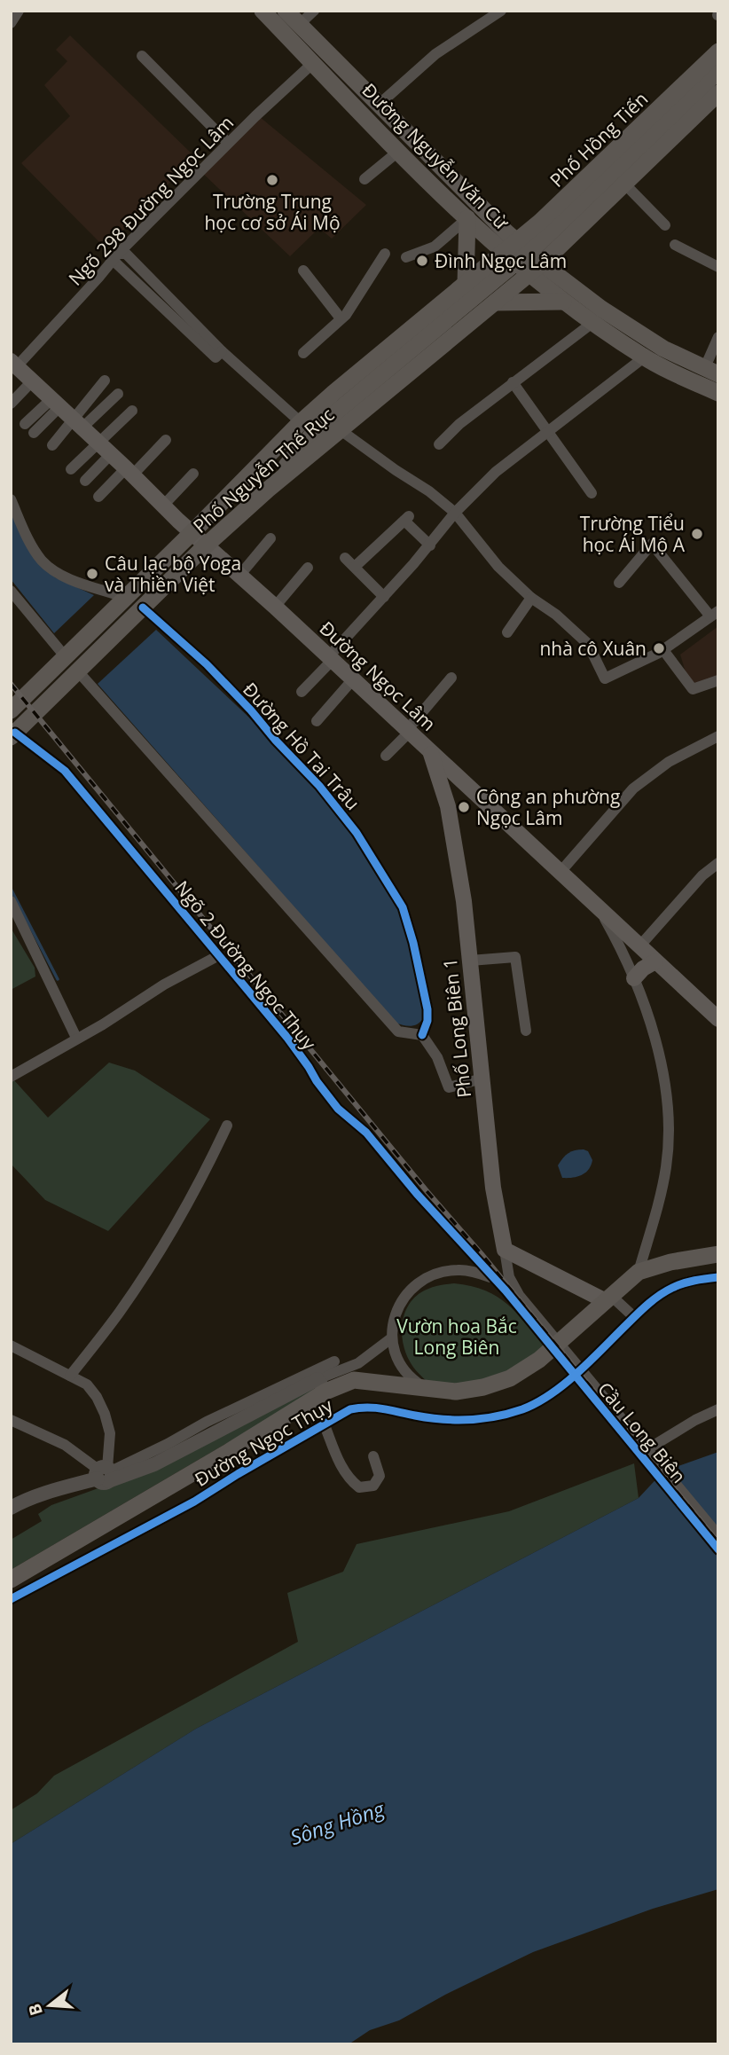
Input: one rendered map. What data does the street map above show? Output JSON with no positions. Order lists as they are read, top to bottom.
{
  "streets": {
    "main road": [
      "Phố Hồng Tiến",
      "Đường Nguyễn Văn Cừ",
      "Phố Nguyễn Thế Rục",
      "Đường Ngọc Lâm",
      "Phố Long Biên 1",
      "Đường Ngọc Thụy"
    ],
    "street": [
      "Ngõ 298 Đường Ngọc Lâm",
      "Đường Hồ Tai Trâu",
      "Ngõ 2 Đường Ngọc Thụy",
      "Cầu Long Biên"
    ]
  },
  "crossings": [
    ["Phố Hồng Tiến", "Đường Nguyễn Văn Cừ"],
    ["Phố Hồng Tiến", "Phố Nguyễn Thế Rục"],
    ["Đường Nguyễn Văn Cừ", "Ngõ 298 Đường Ngọc Lâm"],
    ["Đường Nguyễn Văn Cừ", "Phố Nguyễn Thế Rục"],
    ["Ngõ 298 Đường Ngọc Lâm", "Đường Ngọc Lâm"],
    ["Phố Nguyễn Thế Rục", "Đường Ngọc Lâm"],
    ["Phố Nguyễn Thế Rục", "Đường Hồ Tai Trâu"],
    ["Phố Nguyễn Thế Rục", "Ngõ 2 Đường Ngọc Thụy"],
    ["Đường Ngọc Lâm", "Phố Long Biên 1"],
    ["Ngõ 2 Đường Ngọc Thụy", "Cầu Long Biên"],
    ["Phố Long Biên 1", "Cầu Long Biên"]
  ],
  "water": ["Sông Hồng"],
  "parks": ["Vườn hoa Bắc Long Biên"],
  "places": [
    "Trường Trung học cơ sở Ái Mộ",
    "Đình Ngọc Lâm",
    "Trường Tiểu học Ái Mộ A",
    "Câu lạc bộ Yoga và Thiền Việt",
    "nhà cô Xuân",
    "Công an phường Ngọc Lâm"
  ],
  "north": "left"
}
